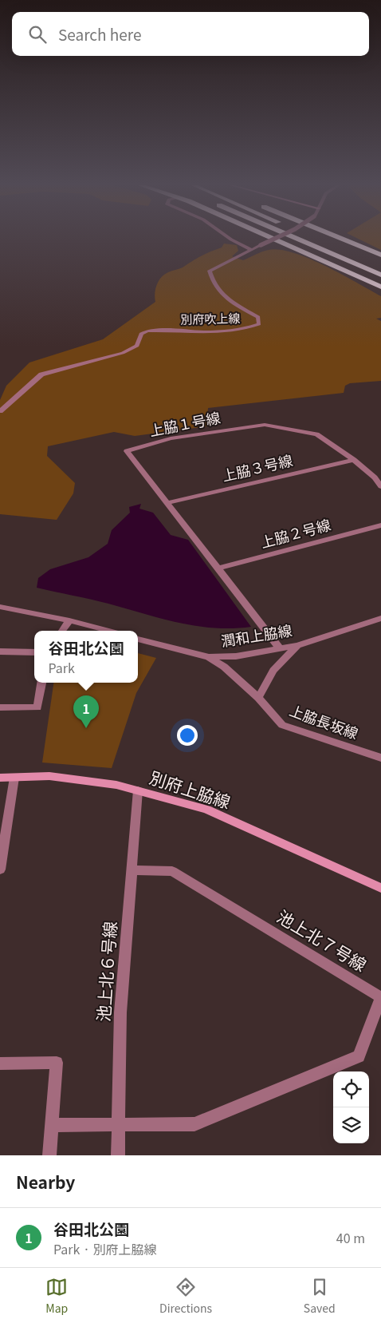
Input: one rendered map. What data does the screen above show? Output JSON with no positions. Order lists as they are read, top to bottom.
{
  "streets": {
    "street": [
      "別府吹上線",
      "上脇１号線",
      "上脇３号線",
      "上脇２号線",
      "潤和上脇線",
      "上脇長坂線",
      "別府上脇線",
      "池上北７号線",
      "池上北６号線"
    ]
  },
  "crossings": [
    ["上脇１号線", "上脇３号線"],
    ["上脇１号線", "上脇２号線"],
    ["上脇１号線", "潤和上脇線"],
    ["潤和上脇線", "上脇長坂線"],
    ["別府上脇線", "池上北６号線"],
    ["池上北７号線", "池上北６号線"]
  ],
  "page": {
    "search": "Search here",
    "popup": ["谷田北公園", "Park"],
    "pins": "1",
    "heading": "Nearby",
    "list": [
      {
        "mark": "1",
        "name": "谷田北公園",
        "note": "Park · 別府上脇線",
        "value": "40 m"
      }
    ],
    "nav": ["Map", "Directions", "Saved"]
  }
}
